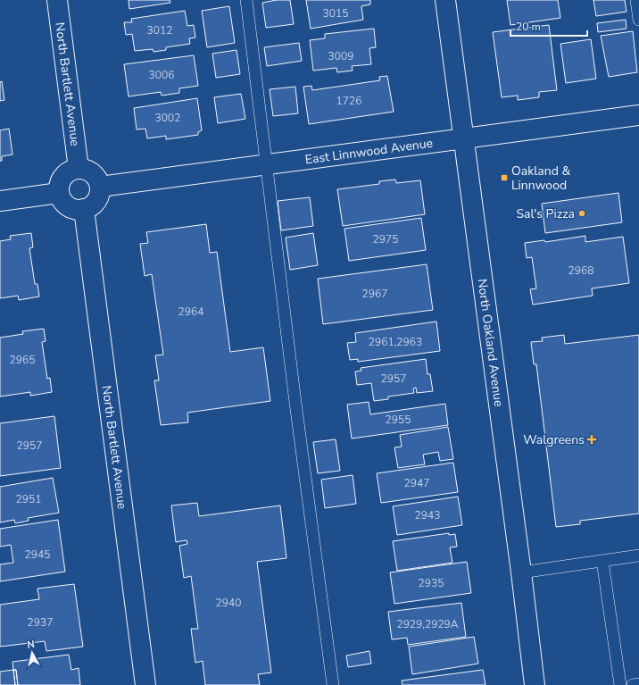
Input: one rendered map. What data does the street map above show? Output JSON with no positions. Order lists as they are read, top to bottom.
{
  "streets": {
    "street": ["North Bartlett Avenue", "East Linnwood Avenue", "North Oakland Avenue"]
  },
  "crossings": [
    ["North Bartlett Avenue", "East Linnwood Avenue"],
    ["East Linnwood Avenue", "North Oakland Avenue"]
  ],
  "places": {
    "transit": ["Oakland & Linnwood"],
    "other": ["Sal's Pizza"],
    "health": ["Walgreens"]
  },
  "house_numbers": [
    "3015",
    "3012",
    "3009",
    "3006",
    "1726",
    "3002",
    "2975",
    "2968",
    "2967",
    "2964",
    "2961,2963",
    "2965",
    "2957",
    "2955",
    "2957",
    "2947",
    "2951",
    "2943",
    "2945",
    "2935",
    "2940",
    "2937",
    "2929,2929A"
  ],
  "scale_bar": "20 m",
  "north": "top"
}
